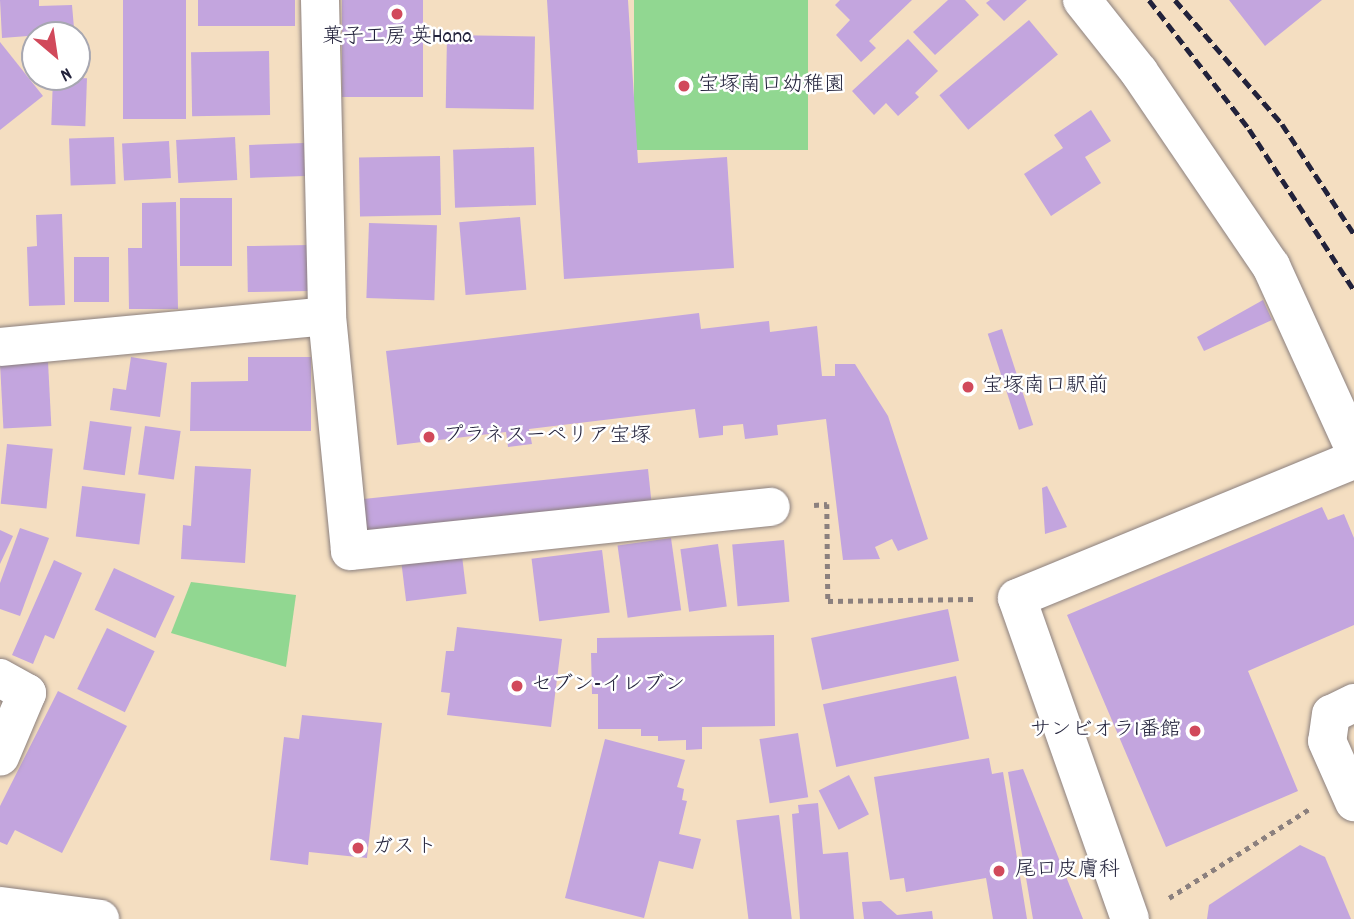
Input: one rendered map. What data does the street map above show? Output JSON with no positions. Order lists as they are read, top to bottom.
{
  "places": [
    "菓子工房 英Hana",
    "宝塚南口幼稚園",
    "宝塚南口駅前",
    "プラネスーペリア宝塚",
    "セブン-イレブン",
    "サンビオラ1番館",
    "ガスト",
    "尾口皮膚科"
  ],
  "north": "bottom right"
}
